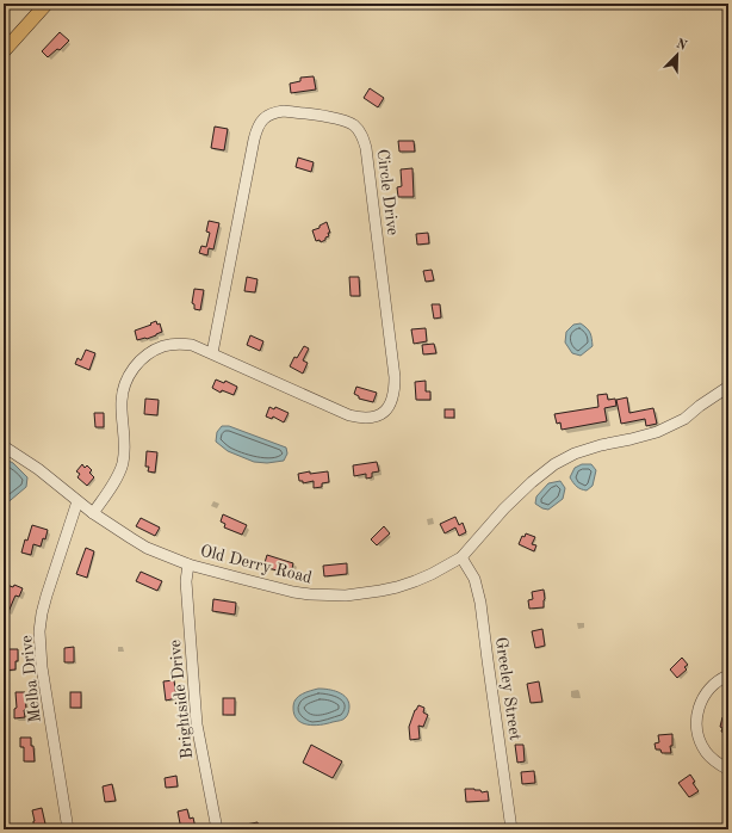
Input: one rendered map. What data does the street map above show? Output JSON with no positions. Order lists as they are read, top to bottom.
{
  "streets": {
    "street": [
      "Circle Drive",
      "Old Derry Road",
      "Melba Drive",
      "Greeley Street",
      "Brightside Drive"
    ]
  },
  "crossings": [
    ["Circle Drive", "Old Derry Road"],
    ["Old Derry Road", "Melba Drive"],
    ["Old Derry Road", "Greeley Street"],
    ["Old Derry Road", "Brightside Drive"]
  ],
  "north": "top right"
}
